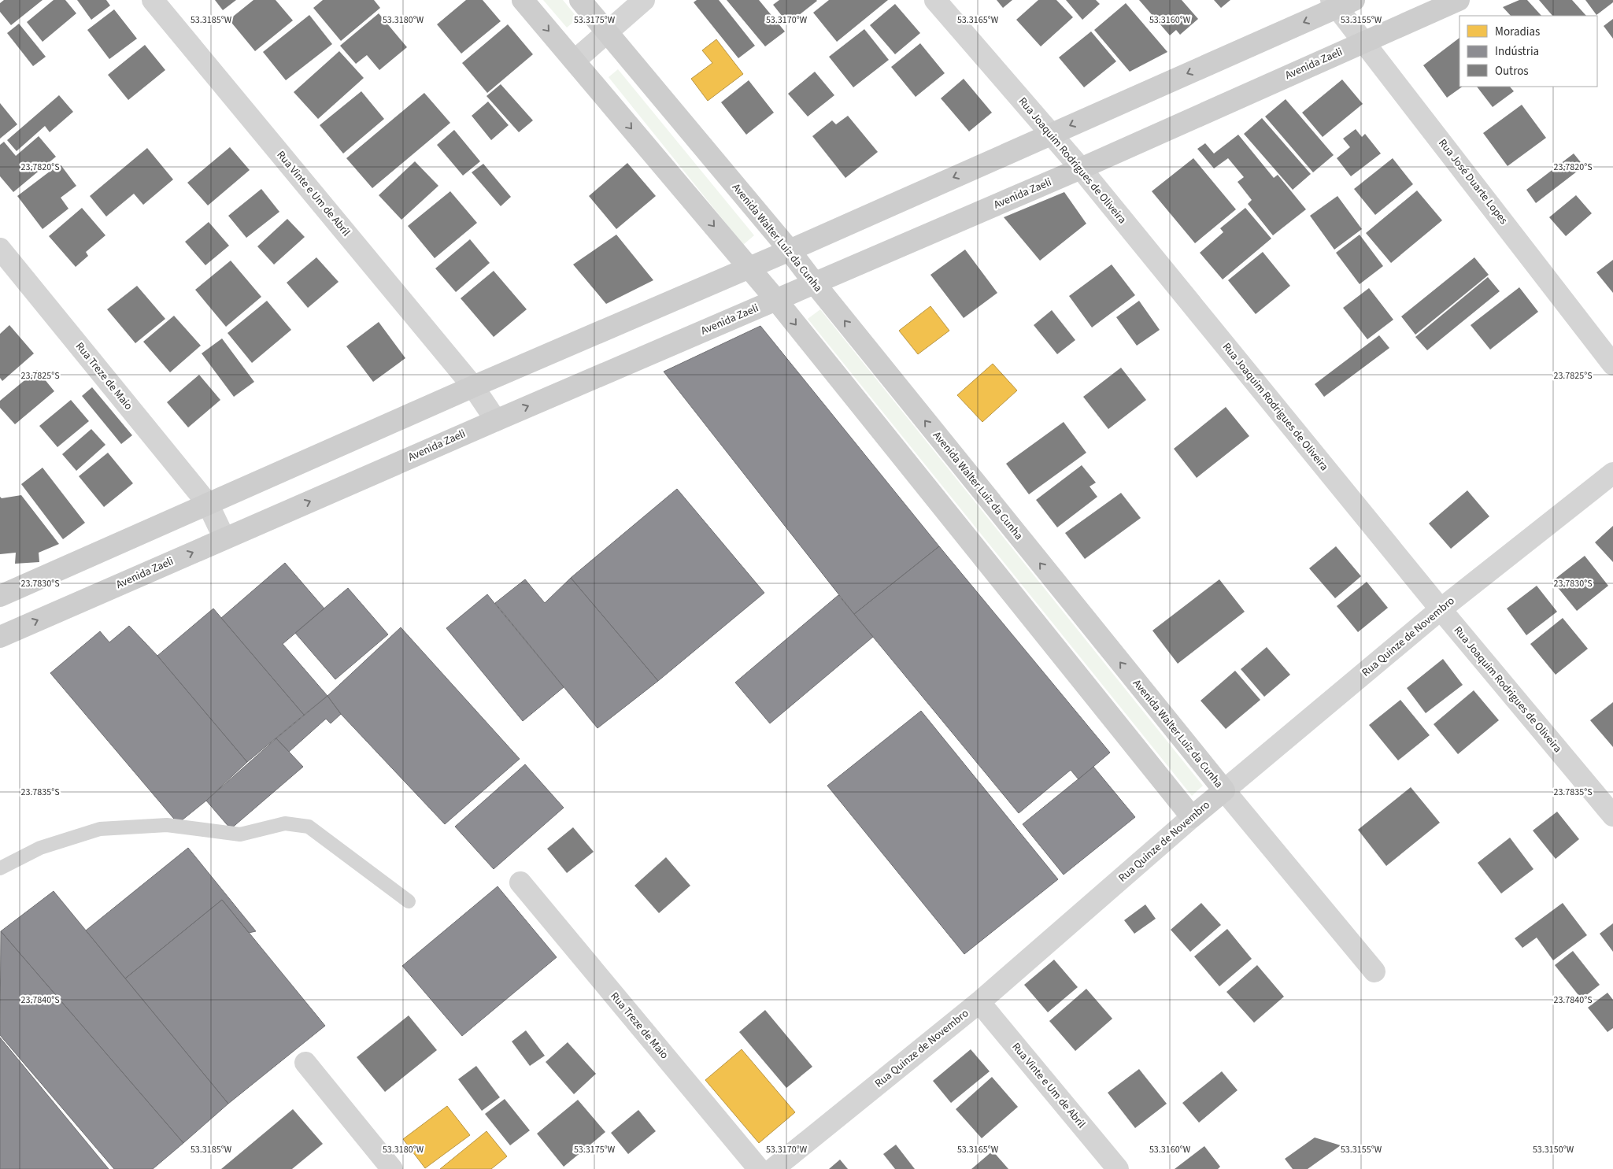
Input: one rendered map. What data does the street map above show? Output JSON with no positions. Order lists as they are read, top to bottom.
{
  "streets": {
    "street": [
      "Avenida Zaeli",
      "Rua Joaquim Rodrigues de Oliveira",
      "Rua José Duarte Lopes",
      "Rua Vinte e Um de Abril",
      "Avenida Walter Luiz da Cunha",
      "Rua Treze de Maio",
      "Rua Quinze de Novembro"
    ]
  },
  "crossings": [
    ["Avenida Zaeli", "Rua Joaquim Rodrigues de Oliveira"],
    ["Avenida Zaeli", "Rua José Duarte Lopes"],
    ["Avenida Zaeli", "Rua Vinte e Um de Abril"],
    ["Avenida Zaeli", "Avenida Walter Luiz da Cunha"],
    ["Avenida Zaeli", "Rua Treze de Maio"],
    ["Rua Joaquim Rodrigues de Oliveira", "Rua Quinze de Novembro"],
    ["Rua Vinte e Um de Abril", "Rua Quinze de Novembro"],
    ["Avenida Walter Luiz da Cunha", "Rua Quinze de Novembro"]
  ],
  "legend": ["Moradias", "Indústria", "Outros"],
  "coordinates": [
    "53.3185°W",
    "53.3180°W",
    "53.3175°W",
    "53.3170°W",
    "53.3165°W",
    "53.3160°W",
    "53.3155°W",
    "23.7820°S",
    "23.7825°S",
    "23.7830°S",
    "23.7835°S",
    "23.7840°S",
    "53.3150°W"
  ]
}
